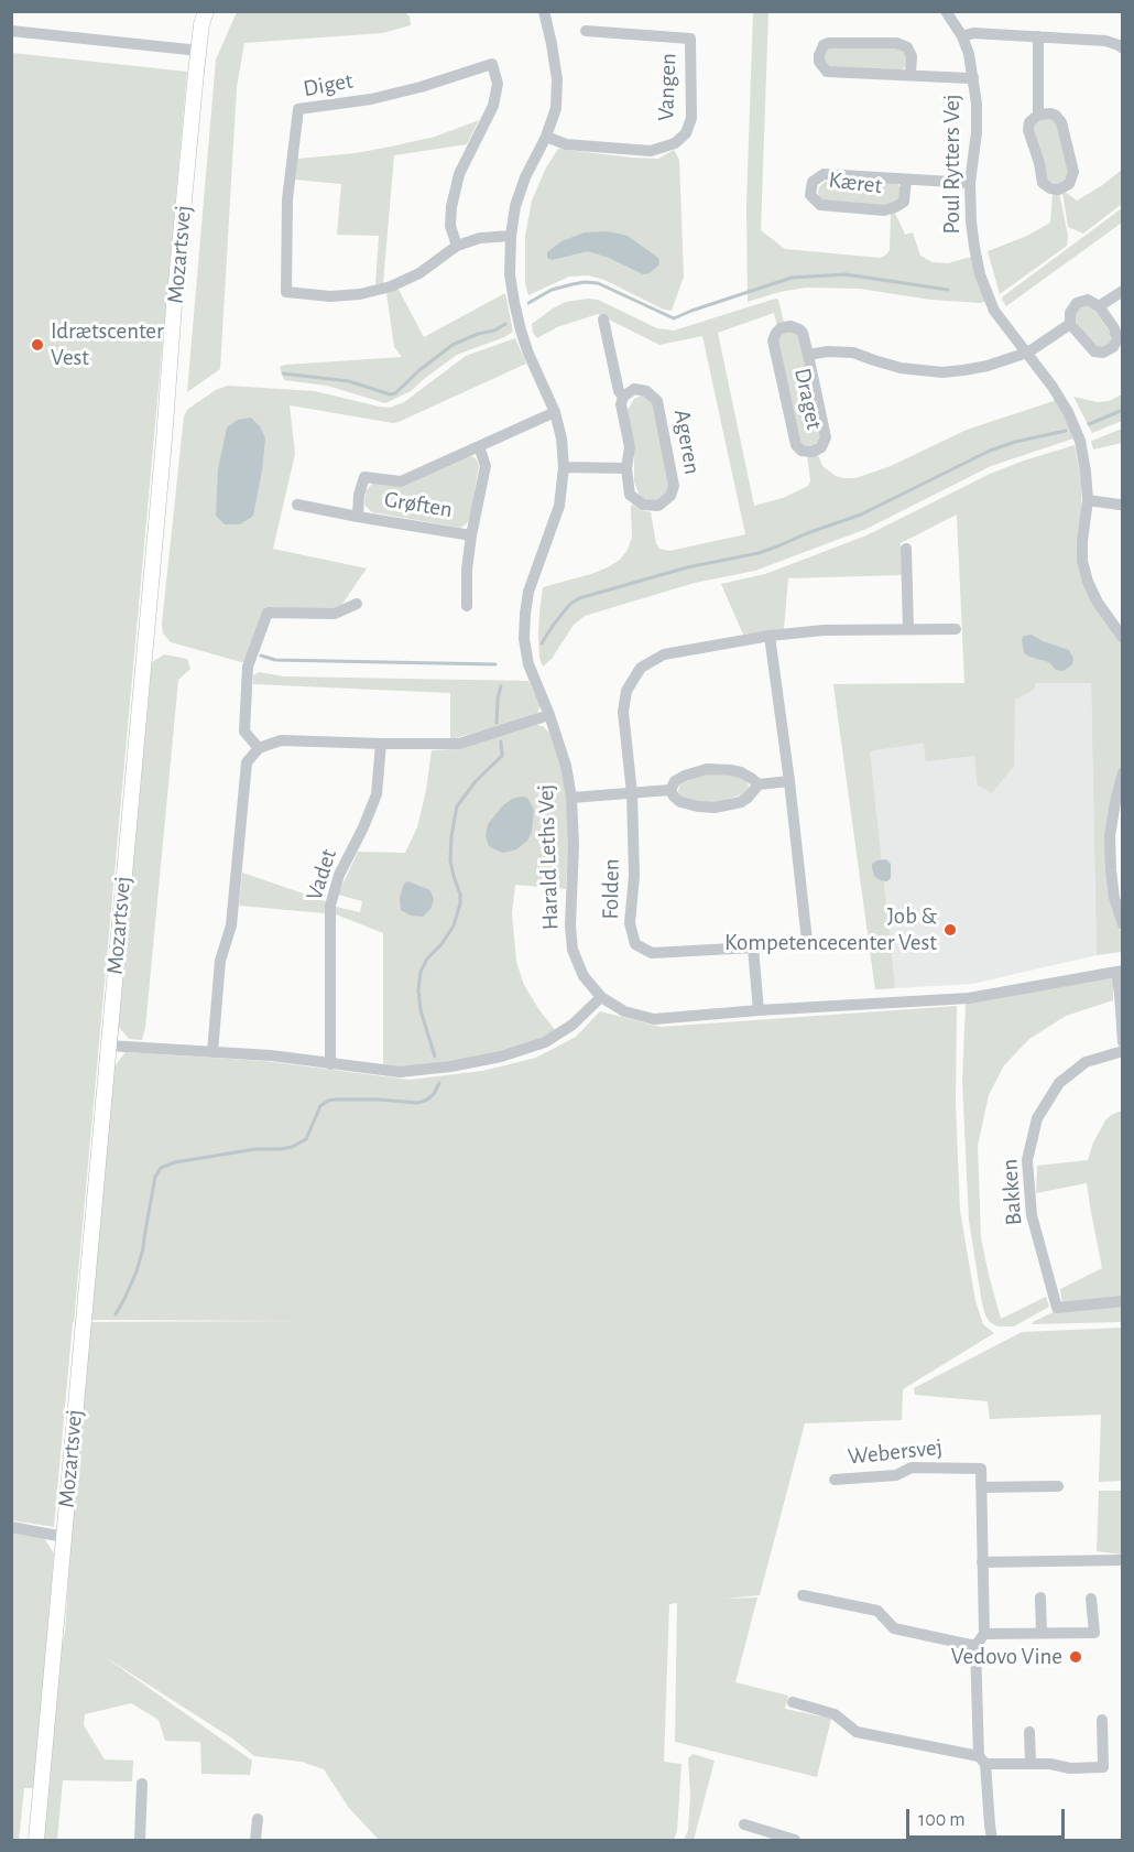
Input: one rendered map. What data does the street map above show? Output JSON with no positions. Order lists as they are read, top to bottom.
{
  "streets": {
    "street": [
      "Diget",
      "Vangen",
      "Poul Rytters Vej",
      "Kæret",
      "Mozartsvej",
      "Draget",
      "Ageren",
      "Grøften",
      "Harald Leths Vej",
      "Vadet",
      "Folden",
      "Bakken",
      "Webersvej"
    ]
  },
  "crossings": [
    ["Diget", "Harald Leths Vej"],
    ["Vangen", "Harald Leths Vej"],
    ["Poul Rytters Vej", "Kæret"],
    ["Poul Rytters Vej", "Draget"],
    ["Grøften", "Harald Leths Vej"]
  ],
  "places": ["Idrætscenter Vest", "Job & Kompetencecenter Vest", "Vedovo Vine"],
  "scale_bar": "100 m"
}
